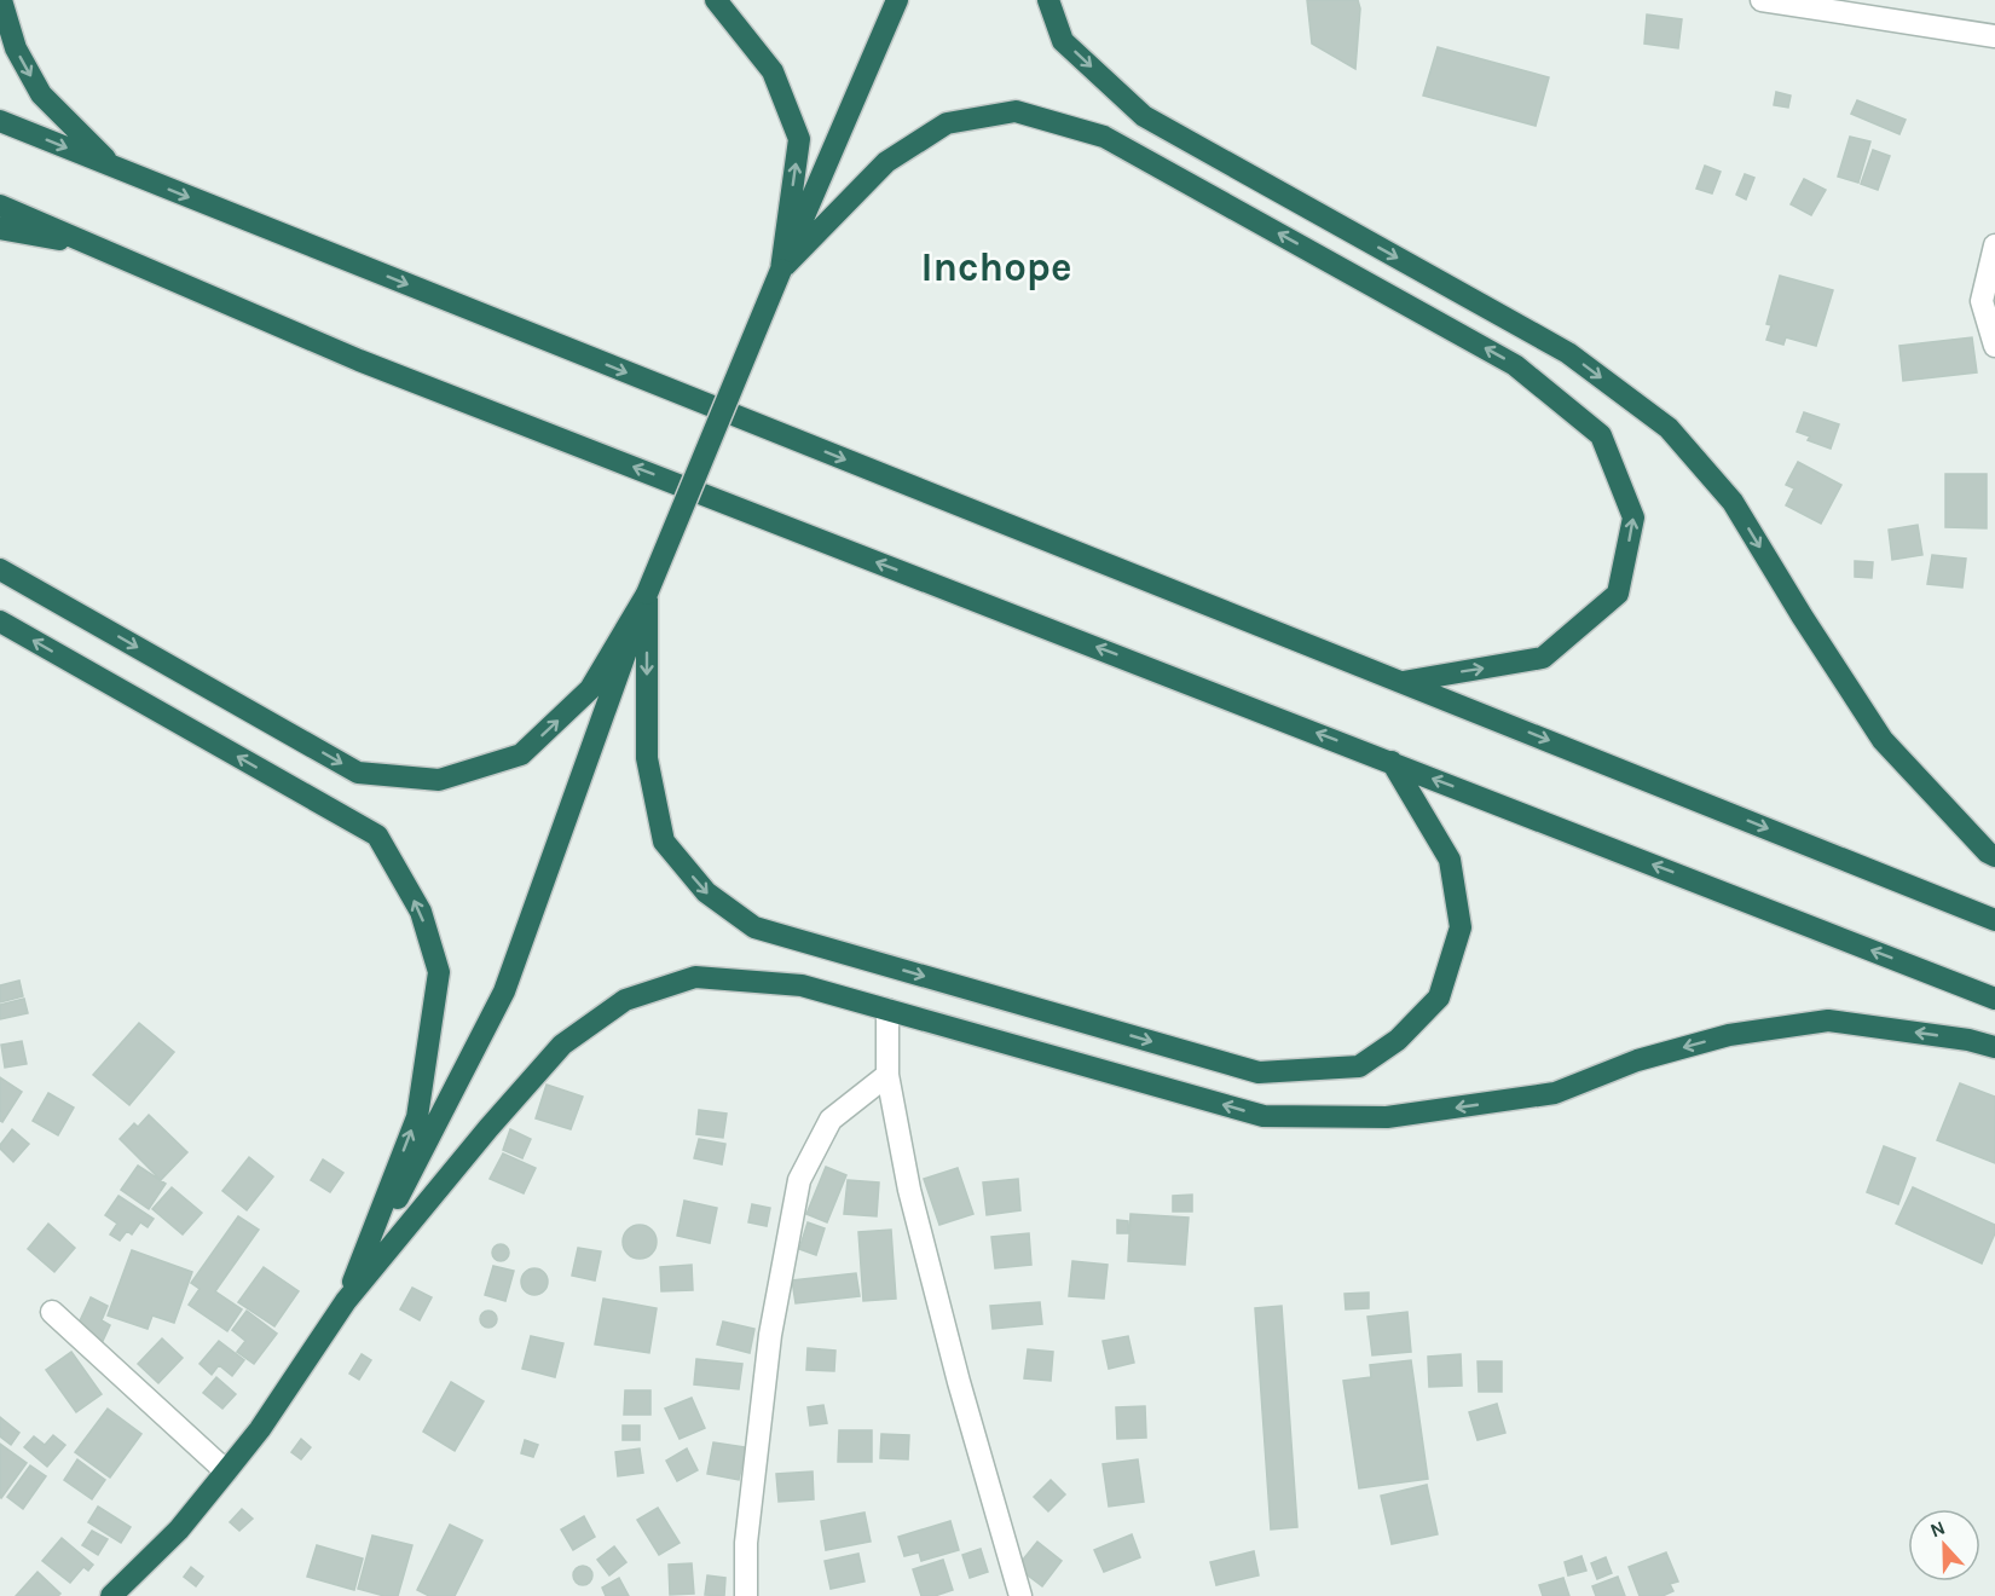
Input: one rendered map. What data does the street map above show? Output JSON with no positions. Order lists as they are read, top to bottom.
{
  "districts": ["Inchope"],
  "north": "top"
}
